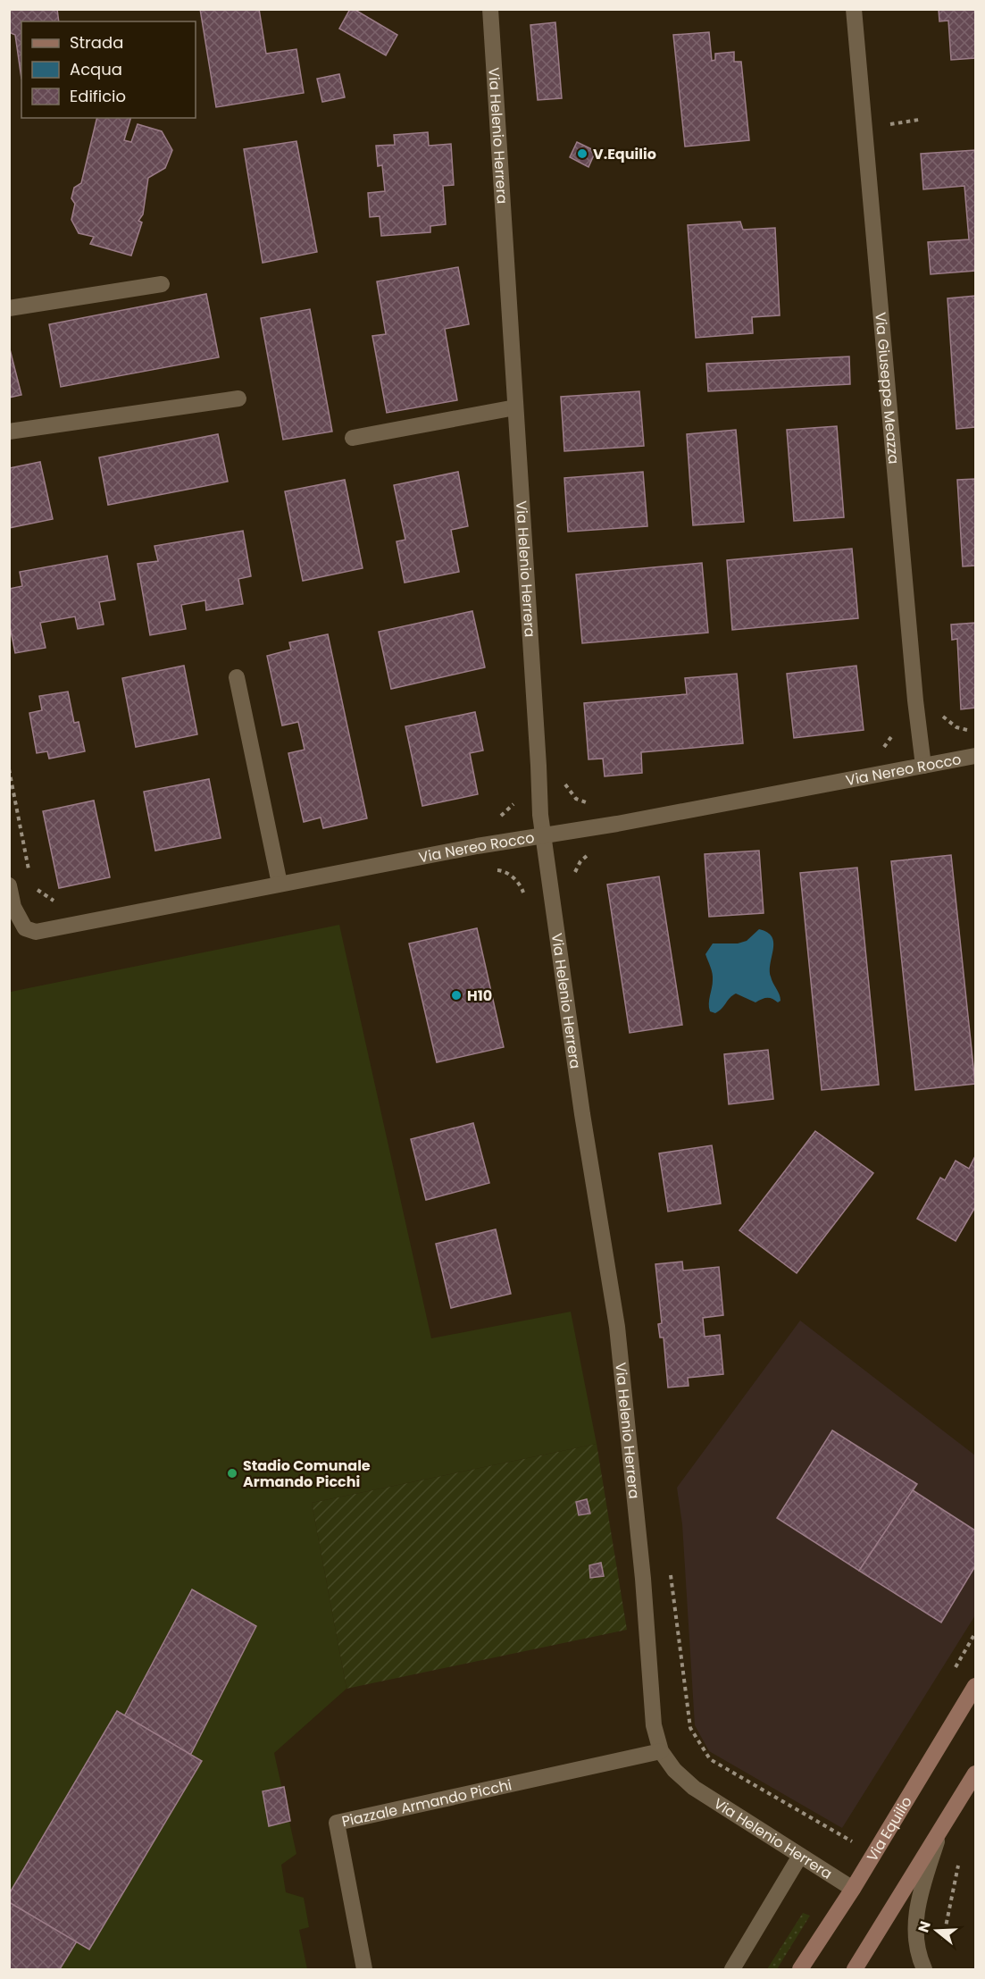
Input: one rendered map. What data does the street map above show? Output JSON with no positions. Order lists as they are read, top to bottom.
{
  "streets": {
    "main road": ["Via Equilio"],
    "street": [
      "Via Helenio Herrera",
      "Via Giuseppe Meazza",
      "Via Nereo Rocco",
      "Piazzale Armando Picchi"
    ]
  },
  "crossings": [
    ["Via Helenio Herrera", "Via Nereo Rocco"],
    ["Via Helenio Herrera", "Piazzale Armando Picchi"],
    ["Via Helenio Herrera", "Via Equilio"],
    ["Via Giuseppe Meazza", "Via Nereo Rocco"]
  ],
  "places": ["V.Equilio", "H10", "Stadio Comunale Armando Picchi"],
  "legend": ["Strada", "Acqua", "Edificio"],
  "north": "left"
}
